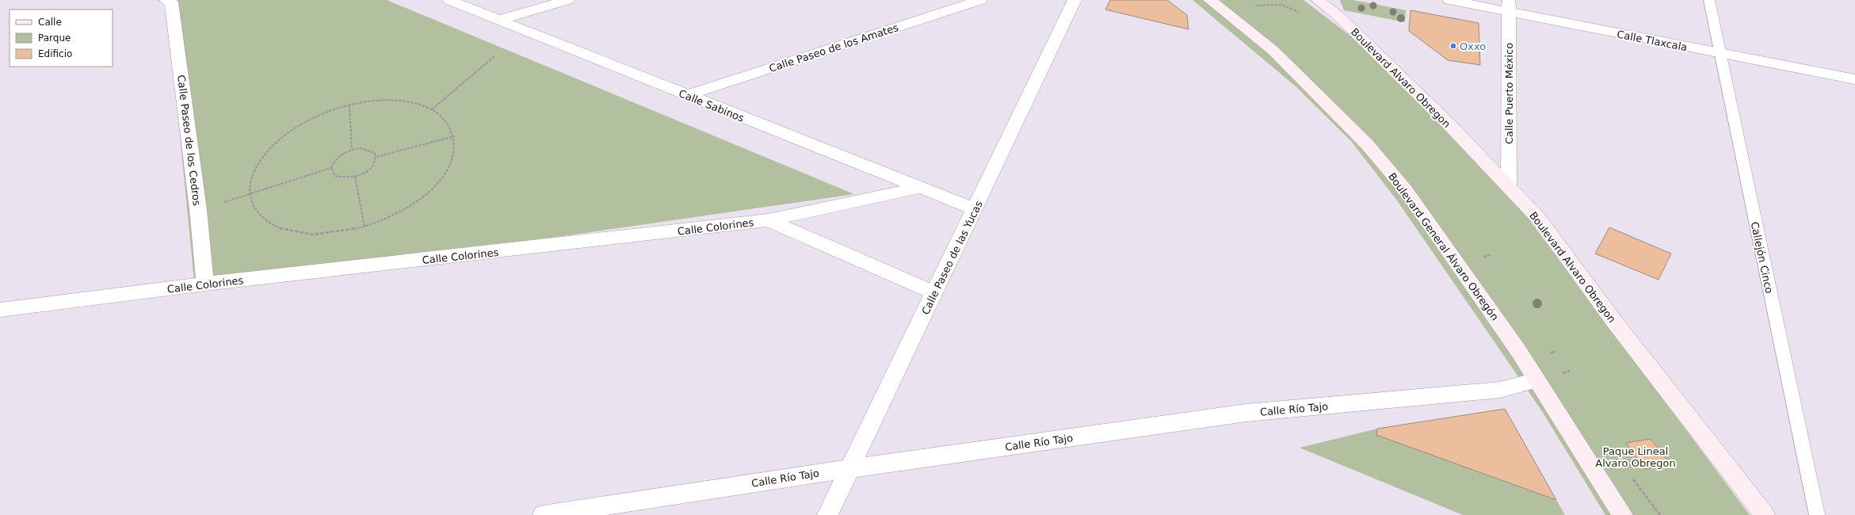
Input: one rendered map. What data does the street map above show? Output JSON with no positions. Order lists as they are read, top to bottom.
{
  "streets": {
    "main road": ["Boulevard Alvaro Obregon", "Boulevard General Álvaro Obregón"],
    "street": [
      "Calle Tlaxcala",
      "Calle Paseo de los Amates",
      "Calle Puerto México",
      "Calle Sabinos",
      "Calle Paseo de los Cedros",
      "Calle Colorines",
      "Calle Paseo de las Yucas",
      "Calle Río Tajo"
    ],
    "lane": ["Callejón Cinco"]
  },
  "crossings": [
    ["Calle Tlaxcala", "Calle Puerto México"],
    ["Calle Tlaxcala", "Callejón Cinco"],
    ["Calle Paseo de los Amates", "Calle Sabinos"],
    ["Boulevard Alvaro Obregon", "Calle Puerto México"],
    ["Calle Sabinos", "Calle Colorines"],
    ["Calle Sabinos", "Calle Paseo de las Yucas"],
    ["Calle Paseo de los Cedros", "Calle Colorines"],
    ["Boulevard General Álvaro Obregón", "Calle Río Tajo"],
    ["Calle Paseo de las Yucas", "Calle Río Tajo"]
  ],
  "parks": ["Paque Lineal Alvaro Obregon"],
  "places": ["Oxxo"],
  "legend": ["Calle", "Parque", "Edificio"]
}
